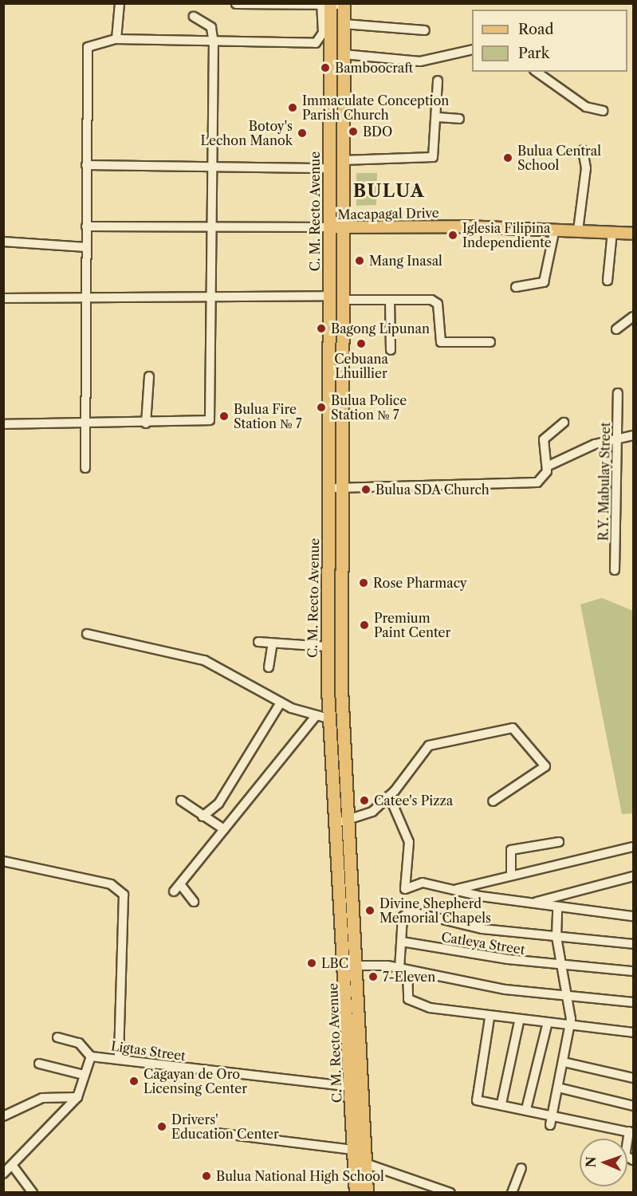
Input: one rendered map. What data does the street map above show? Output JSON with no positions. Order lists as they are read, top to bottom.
{
  "streets": {
    "highway": ["C. M. Recto Avenue"],
    "main road": ["Macapagal Drive"],
    "street": ["R.Y. Mabulay Street", "Catleya Street", "Ligtas Street"]
  },
  "crossings": [
    ["C. M. Recto Avenue", "Macapagal Drive"],
    ["C. M. Recto Avenue", "Ligtas Street"]
  ],
  "districts": ["BULUA"],
  "places": [
    "Bamboocraft",
    "Immaculate Conception Parish Church",
    "BDO",
    "Botoy's Lechon Manok",
    "Bulua Central School",
    "Iglesia Filipina Independiente",
    "Mang Inasal",
    "Bagong Lipunan",
    "Cebuana Lhuillier",
    "Bulua Police Station № 7",
    "Bulua Fire Station № 7",
    "Bulua SDA Church",
    "Rose Pharmacy",
    "Premium Paint Center",
    "Catee's Pizza",
    "Divine Shepherd Memorial Chapels",
    "LBC",
    "7-Eleven",
    "Cagayan de Oro Licensing Center",
    "Drivers' Education Center",
    "Bulua National High School"
  ],
  "legend": ["Road", "Park"],
  "north": "left"
}
